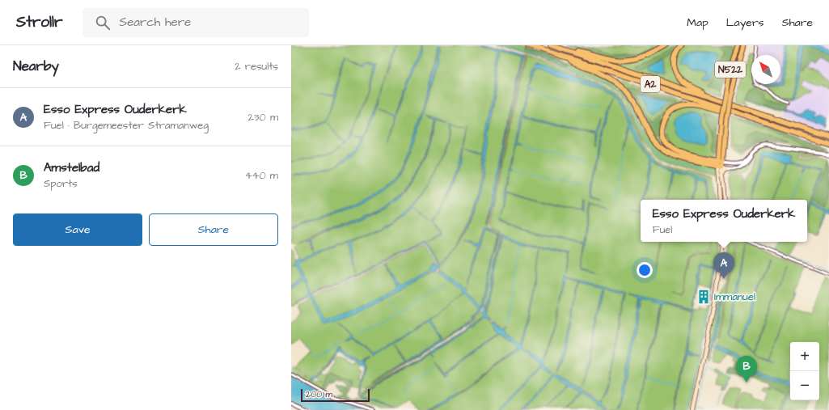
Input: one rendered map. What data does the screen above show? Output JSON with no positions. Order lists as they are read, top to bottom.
{
  "streets": {
    "highway": ["A2"],
    "main road": ["N522"]
  },
  "crossings": [
    ["N522", "A2"]
  ],
  "places": {
    "building": ["Immanuel"]
  },
  "scale_bar": "200 m",
  "north": "top left",
  "page": {
    "header": "Strollr",
    "search": "Search here",
    "nav": ["Map", "Layers", "Share"],
    "heading": ["Nearby", "2 results"],
    "list": [
      {
        "mark": "A",
        "name": "Esso Express Ouderkerk",
        "note": "Fuel · Burgemeester Stramanweg",
        "value": "230 m"
      },
      {
        "mark": "B",
        "name": "Amstelbad",
        "note": "Sports",
        "value": "440 m"
      }
    ],
    "popup": ["Esso Express Ouderkerk", "Fuel"],
    "buttons": ["Save", "Share"],
    "pins": ["A", "B"],
    "map_buttons": ["+", "−"],
    "scale": "200 m"
  }
}
